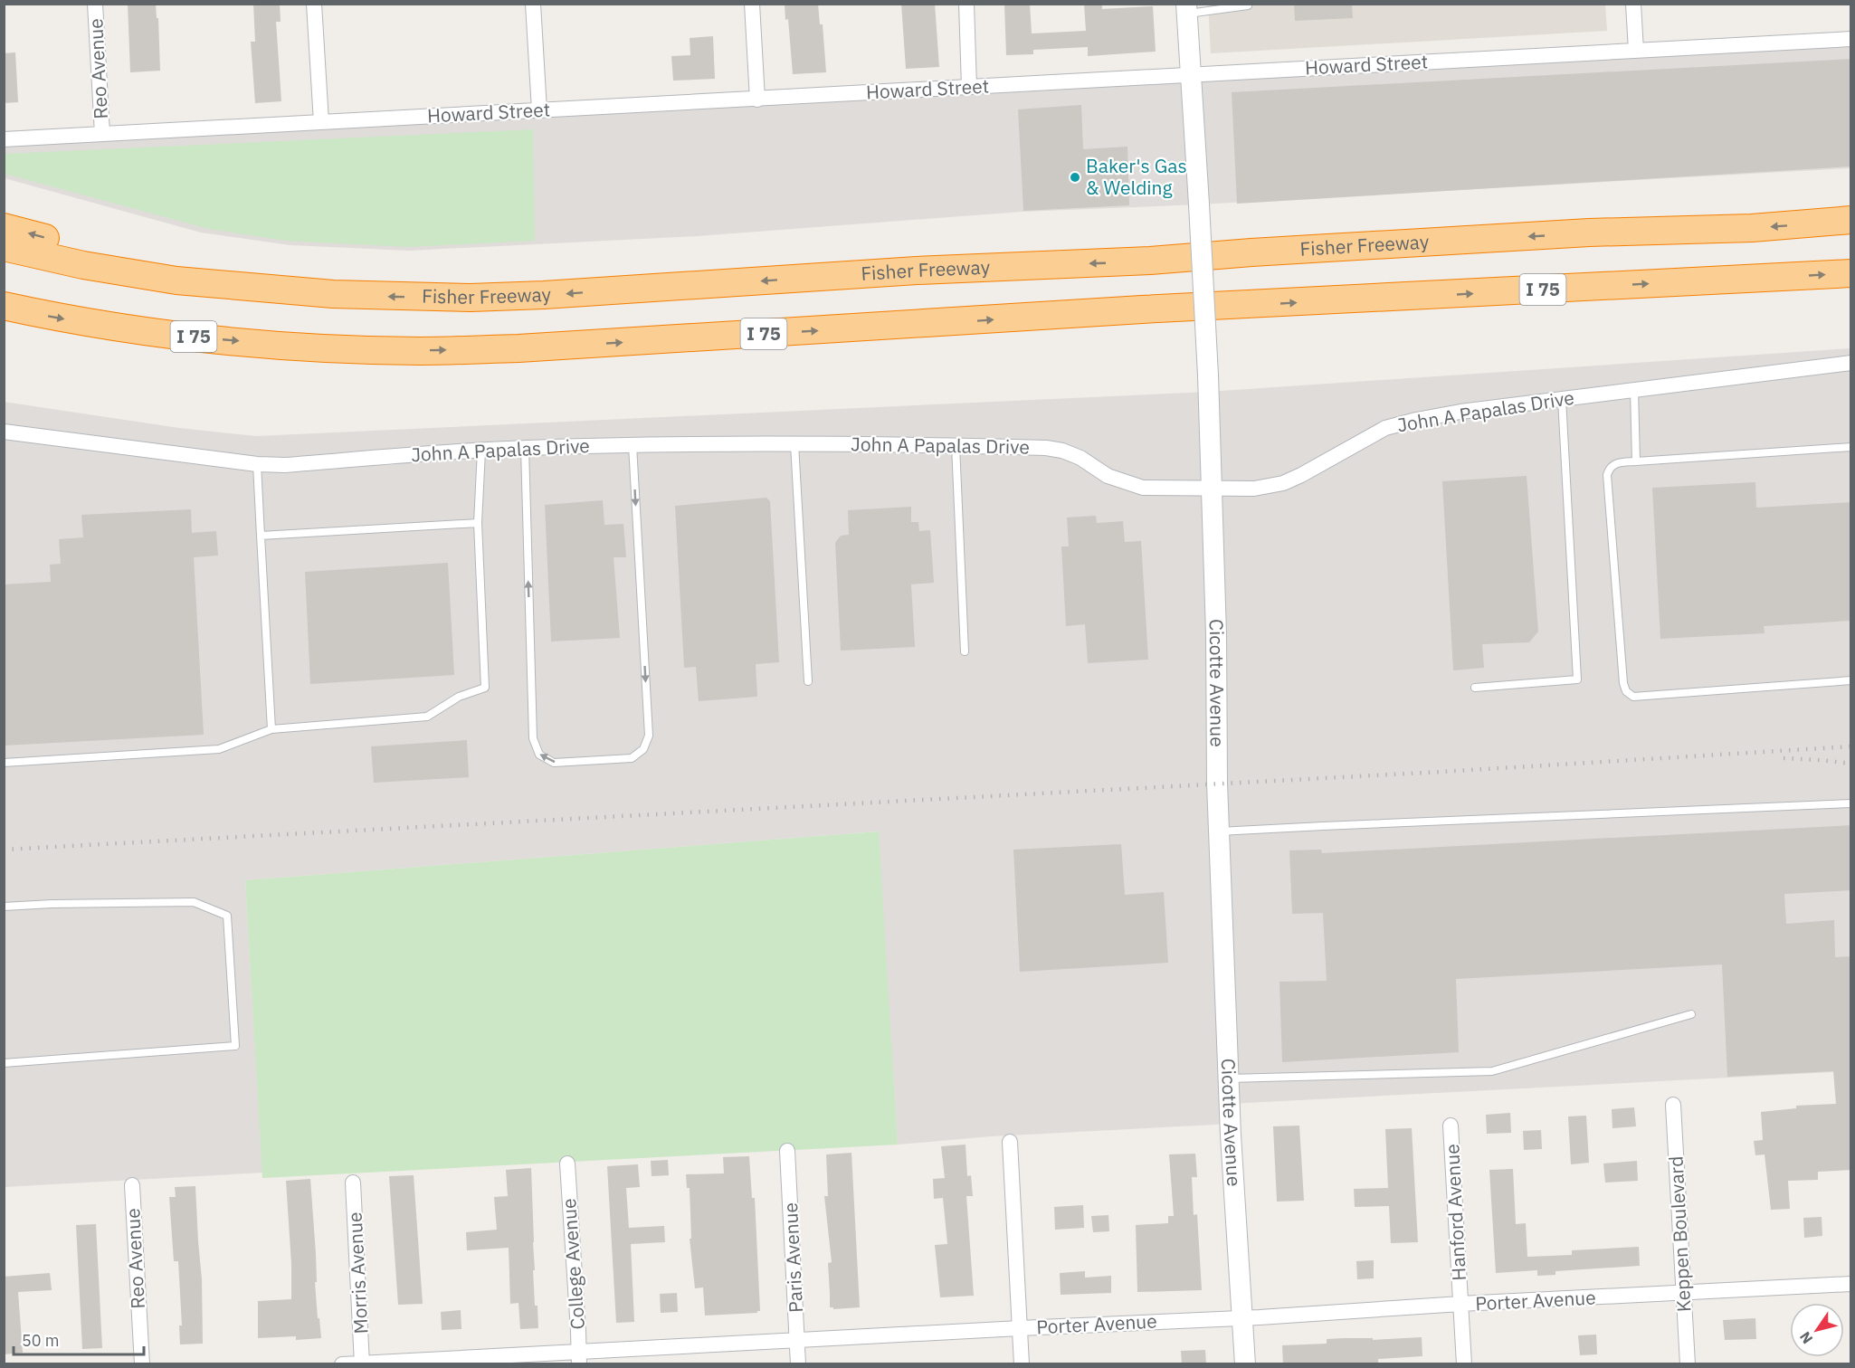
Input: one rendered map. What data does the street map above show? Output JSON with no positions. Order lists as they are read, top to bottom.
{
  "streets": {
    "highway": ["Fisher Freeway", "I 75"],
    "street": [
      "Howard Street",
      "Reo Avenue",
      "John A Papalas Drive",
      "Cicotte Avenue",
      "Hanford Avenue",
      "Keppen Boulevard",
      "Paris Avenue",
      "College Avenue",
      "Morris Avenue",
      "Porter Avenue"
    ]
  },
  "crossings": [
    ["Howard Street", "Reo Avenue"],
    ["Howard Street", "Cicotte Avenue"],
    ["John A Papalas Drive", "Cicotte Avenue"],
    ["Cicotte Avenue", "Porter Avenue"],
    ["Hanford Avenue", "Porter Avenue"],
    ["Keppen Boulevard", "Porter Avenue"],
    ["Paris Avenue", "Porter Avenue"],
    ["College Avenue", "Porter Avenue"],
    ["Morris Avenue", "Porter Avenue"]
  ],
  "places": ["Baker's Gas & Welding"],
  "scale_bar": "50 m",
  "north": "bottom left"
}
